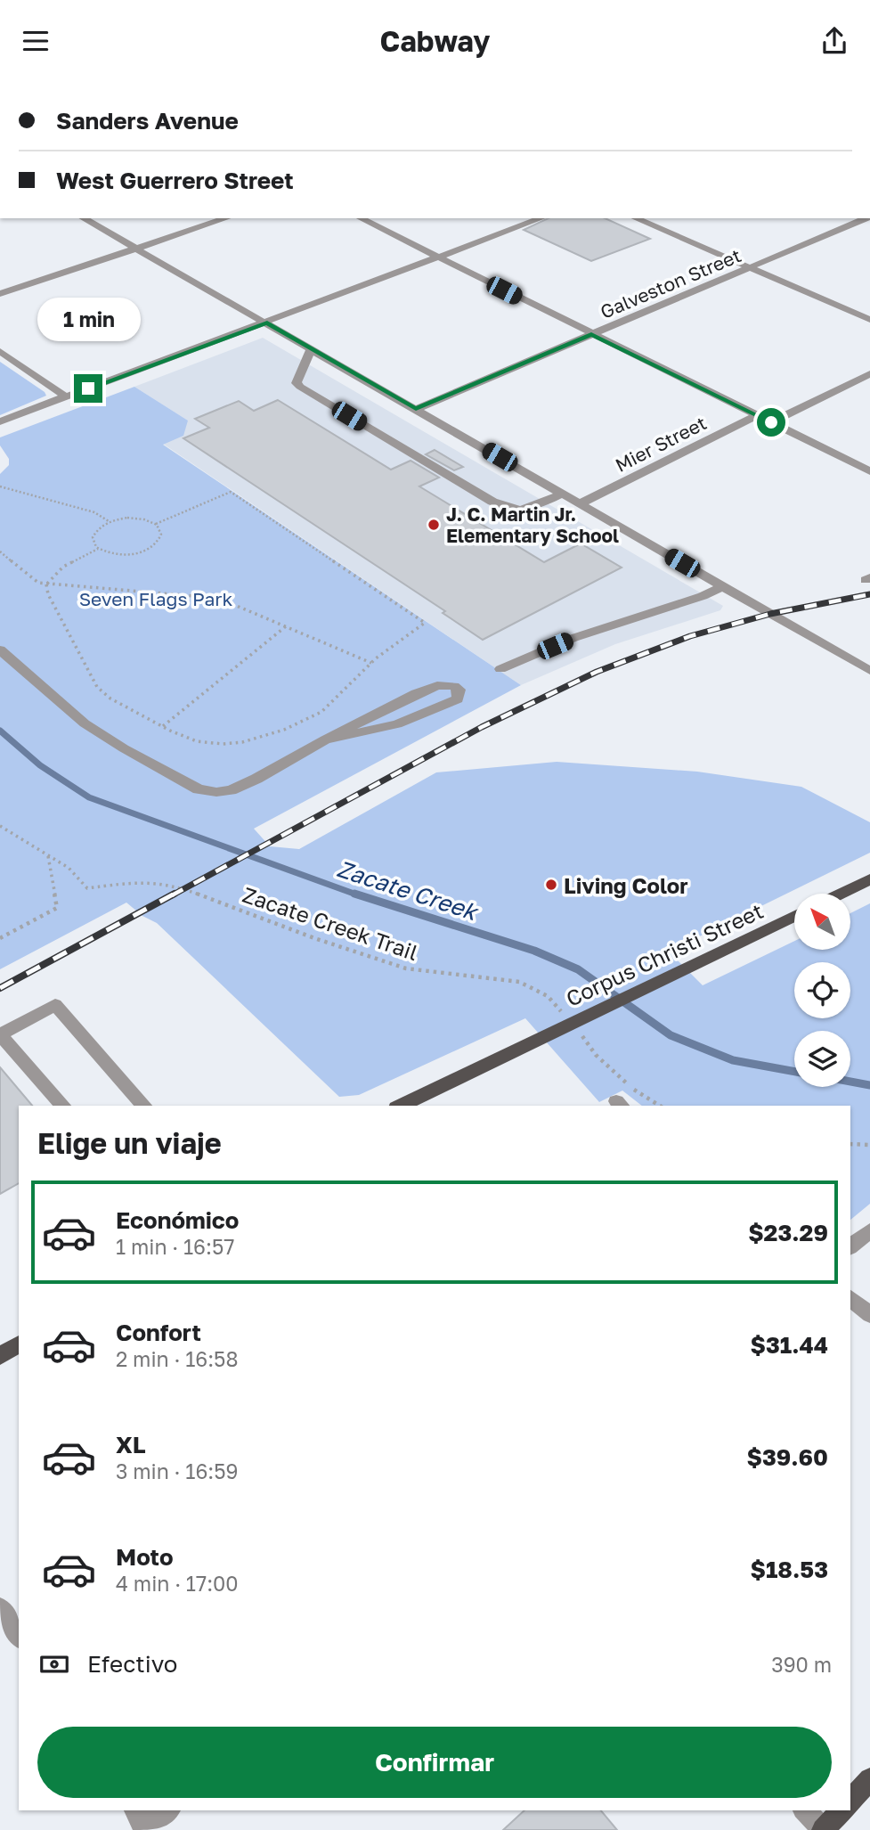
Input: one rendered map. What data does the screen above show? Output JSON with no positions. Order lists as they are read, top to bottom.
{
  "streets": {
    "main road": ["Corpus Christi Street"],
    "street": ["Galveston Street", "Mier Street"],
    "path": ["Zacate Creek Trail"]
  },
  "water": ["Zacate Creek"],
  "parks": ["Seven Flags Park"],
  "places": ["J. C. Martin Jr. Elementary School", "Living Color"],
  "north": "top left",
  "page": {
    "header": "Cabway",
    "banner": ["Sanders Avenue", "West Guerrero Street"],
    "bubble": "1 min",
    "heading": "Elige un viaje",
    "list": [
      {
        "name": "Económico",
        "note": "1 min · 16:57",
        "value": "$23.29"
      },
      {
        "name": "Confort",
        "note": "2 min · 16:58",
        "value": "$31.44"
      },
      {
        "name": "XL",
        "note": "3 min · 16:59",
        "value": "$39.60"
      },
      {
        "name": "Moto",
        "note": "4 min · 17:00",
        "value": "$18.53"
      }
    ],
    "pay": ["Efectivo", "390 m"],
    "buttons": "Confirmar"
  }
}
